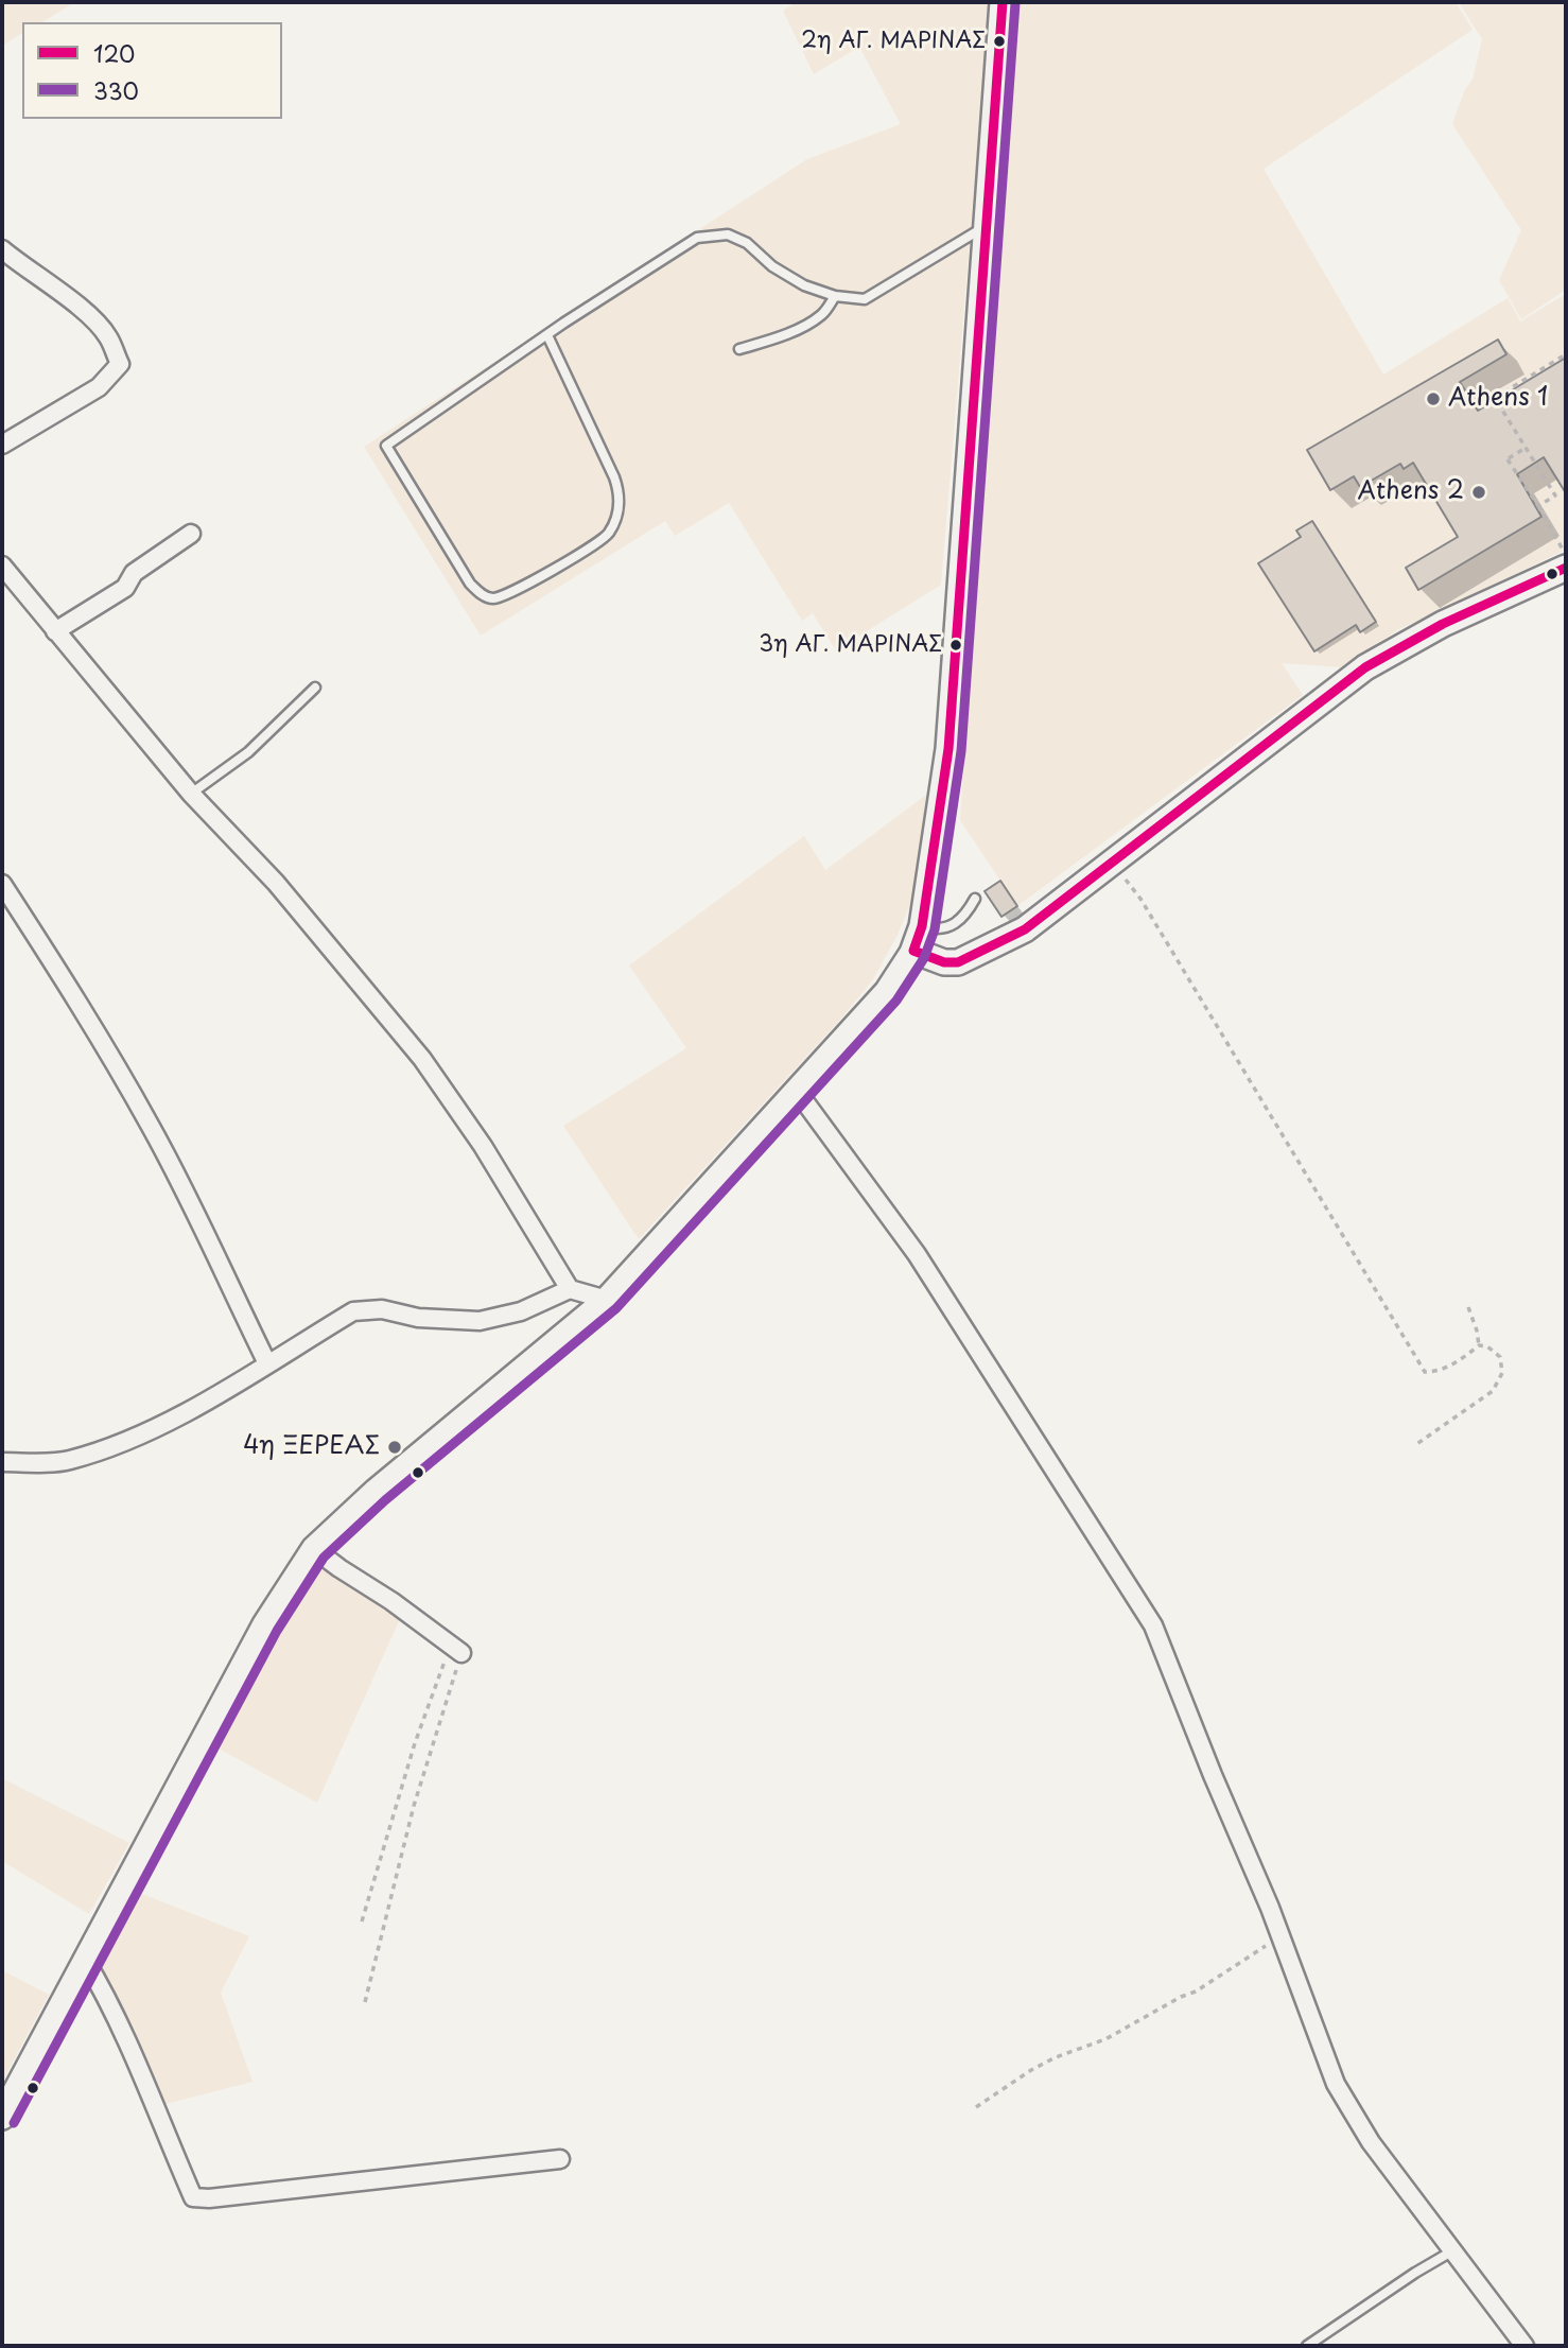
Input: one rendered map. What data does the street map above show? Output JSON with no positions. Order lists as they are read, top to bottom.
{
  "places": [
    "2η ΑΓ. ΜΑΡΙΝΑΣ",
    "Athens 1",
    "Athens 2",
    "3η ΑΓ. ΜΑΡΙΝΑΣ",
    "4η ΞΕΡΕΑΣ"
  ],
  "lines": ["transit line 120", "transit line 330"],
  "legend": ["120", "330"]
}
